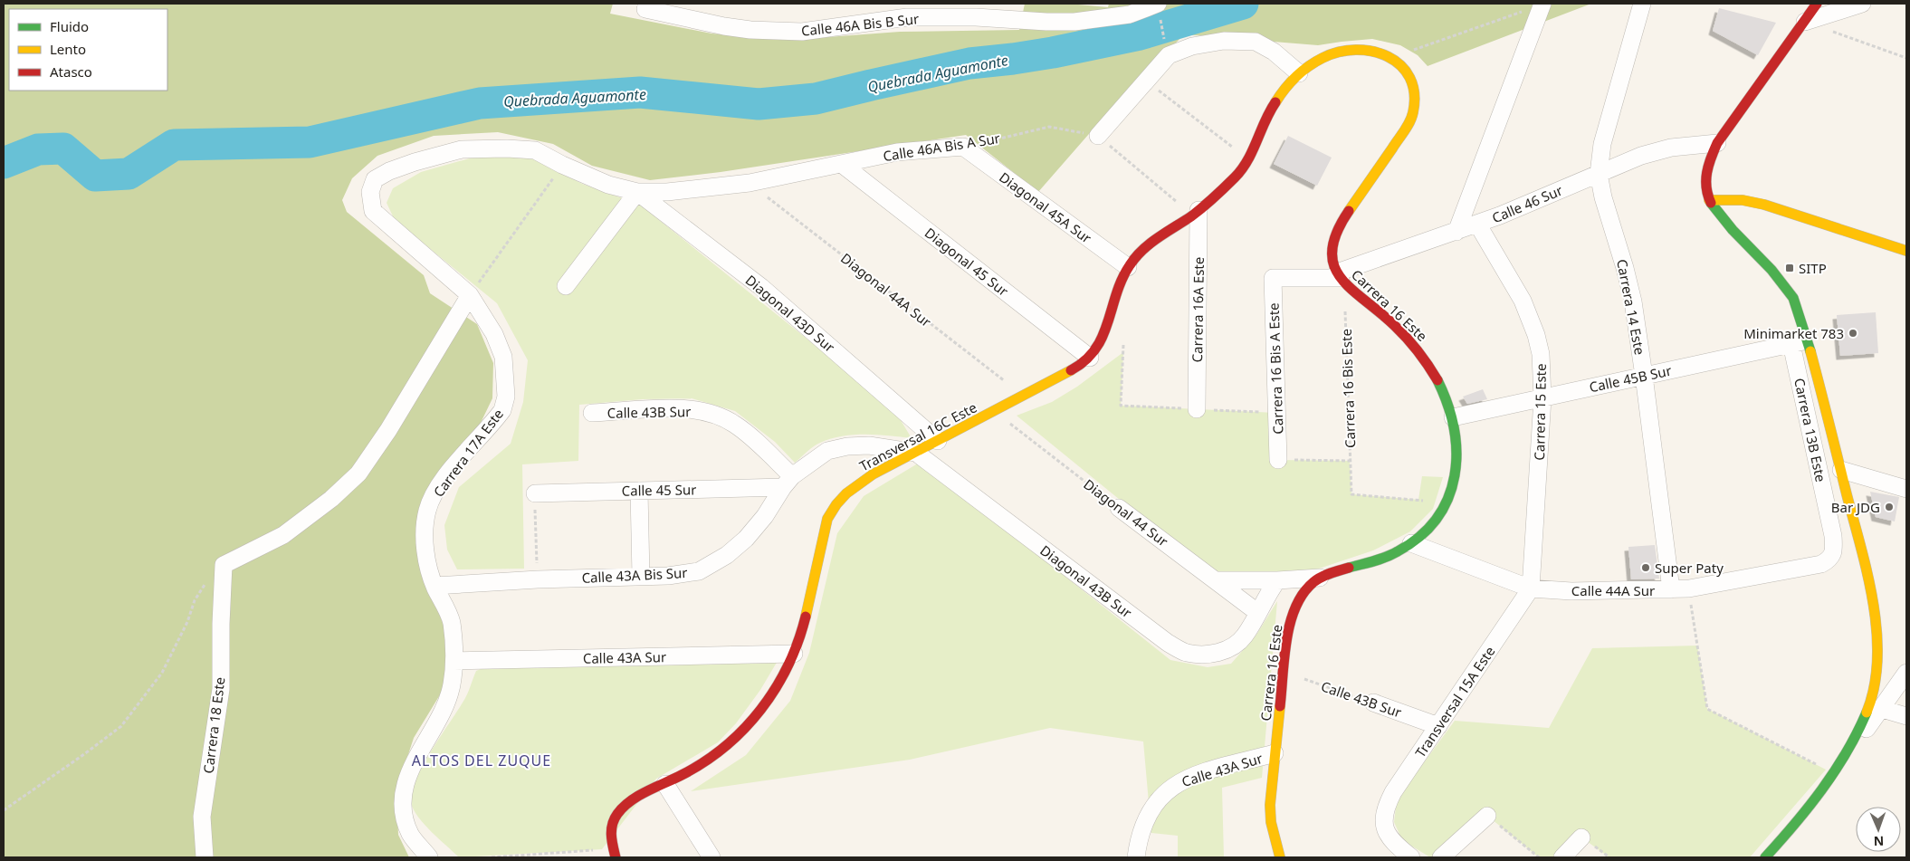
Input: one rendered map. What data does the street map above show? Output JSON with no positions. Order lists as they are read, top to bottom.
{
  "streets": {
    "street": [
      "Calle 46A Bis B Sur",
      "Calle 46A Bis A Sur",
      "Calle 46 Sur",
      "Diagonal 45A Sur",
      "Diagonal 45 Sur",
      "Carrera 16 Este",
      "Carrera 14 Este",
      "Carrera 16A Este",
      "Diagonal 43D Sur",
      "Carrera 16 Bis A Este",
      "Calle 45B Sur",
      "Calle 43B Sur",
      "Carrera 15 Este",
      "Carrera 13B Este",
      "Transversal 16C Este",
      "Carrera 17A Este",
      "Calle 45 Sur",
      "Diagonal 44 Sur",
      "Calle 43A Bis Sur",
      "Diagonal 43B Sur",
      "Calle 44A Sur",
      "Calle 43A Sur",
      "Transversal 15A Este",
      "Carrera 18 Este"
    ],
    "path": ["Diagonal 44A Sur", "Carrera 16 Bis Este"]
  },
  "crossings": [
    ["Calle 46A Bis A Sur", "Diagonal 45A Sur"],
    ["Calle 46A Bis A Sur", "Diagonal 45 Sur"],
    ["Calle 46A Bis A Sur", "Diagonal 44A Sur"],
    ["Calle 46A Bis A Sur", "Diagonal 43D Sur"],
    ["Calle 46A Bis A Sur", "Carrera 17A Este"],
    ["Calle 46 Sur", "Carrera 16 Este"],
    ["Calle 46 Sur", "Carrera 14 Este"],
    ["Calle 46 Sur", "Carrera 16 Bis A Este"],
    ["Calle 46 Sur", "Carrera 16 Bis Este"],
    ["Calle 46 Sur", "Carrera 15 Este"],
    ["Diagonal 45A Sur", "Transversal 16C Este"],
    ["Diagonal 45 Sur", "Transversal 16C Este"],
    ["Diagonal 44A Sur", "Transversal 16C Este"],
    ["Carrera 16 Este", "Calle 45B Sur"],
    ["Carrera 16 Este", "Carrera 16 Bis Este"],
    ["Carrera 16 Este", "Calle 43B Sur"],
    ["Carrera 16 Este", "Calle 44A Sur"],
    ["Carrera 16 Este", "Calle 43A Sur"],
    ["Carrera 14 Este", "Calle 45B Sur"],
    ["Carrera 14 Este", "Calle 44A Sur"],
    ["Carrera 16A Este", "Transversal 16C Este"],
    ["Diagonal 43D Sur", "Transversal 16C Este"],
    ["Calle 45B Sur", "Carrera 15 Este"],
    ["Calle 45B Sur", "Carrera 13B Este"],
    ["Calle 43B Sur", "Calle 45 Sur"],
    ["Calle 43B Sur", "Calle 43A Bis Sur"],
    ["Calle 43B Sur", "Transversal 15A Este"],
    ["Carrera 15 Este", "Calle 44A Sur"],
    ["Carrera 15 Este", "Transversal 15A Este"],
    ["Carrera 13B Este", "Calle 44A Sur"],
    ["Transversal 16C Este", "Diagonal 44 Sur"],
    ["Transversal 16C Este", "Diagonal 43B Sur"],
    ["Transversal 16C Este", "Calle 43A Sur"],
    ["Carrera 17A Este", "Calle 43A Bis Sur"],
    ["Carrera 17A Este", "Calle 43A Sur"],
    ["Calle 45 Sur", "Calle 43A Bis Sur"],
    ["Diagonal 44 Sur", "Diagonal 43B Sur"],
    ["Calle 44A Sur", "Transversal 15A Este"]
  ],
  "districts": ["ALTOS DEL ZUQUE"],
  "water": ["Quebrada Aguamonte"],
  "places": {
    "transit": ["SITP"],
    "other": ["Minimarket 783", "Bar JDG", "Super Paty"]
  },
  "legend": ["Fluido", "Lento", "Atasco"],
  "north": "bottom"
}
